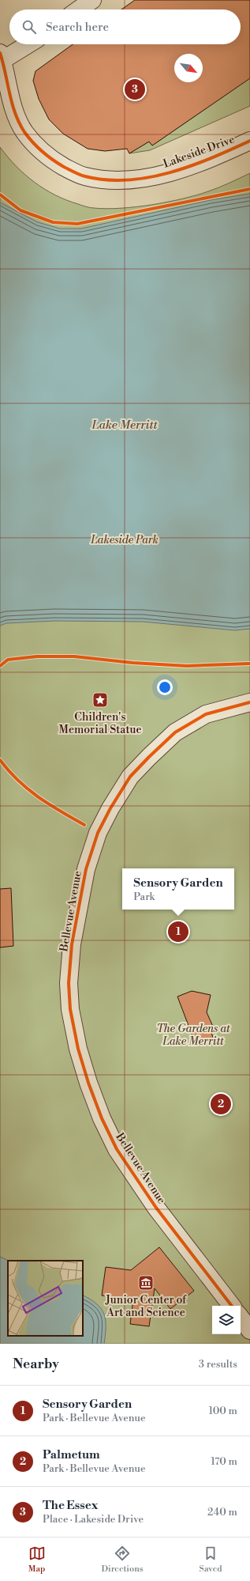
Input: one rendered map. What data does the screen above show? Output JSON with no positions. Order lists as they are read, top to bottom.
{
  "streets": {
    "street": ["Lakeside Drive", "Bellevue Avenue"]
  },
  "water": ["Lake Merritt"],
  "parks": ["Lakeside Park", "The Gardens at Lake Merritt"],
  "places": {
    "place": ["Children's Memorial Statue"],
    "museum": ["Junior Center of Art and Science"]
  },
  "north": "bottom right",
  "page": {
    "search": "Search here",
    "pins": ["3", "1", "2"],
    "popup": ["Sensory Garden", "Park"],
    "heading": ["Nearby", "3 results"],
    "list": [
      {
        "mark": "1",
        "name": "Sensory Garden",
        "note": "Park · Bellevue Avenue",
        "value": "100 m"
      },
      {
        "mark": "2",
        "name": "Palmetum",
        "note": "Park · Bellevue Avenue",
        "value": "170 m"
      },
      {
        "mark": "3",
        "name": "The Essex",
        "note": "Place · Lakeside Drive",
        "value": "240 m"
      }
    ],
    "nav": ["Map", "Directions", "Saved"]
  }
}
